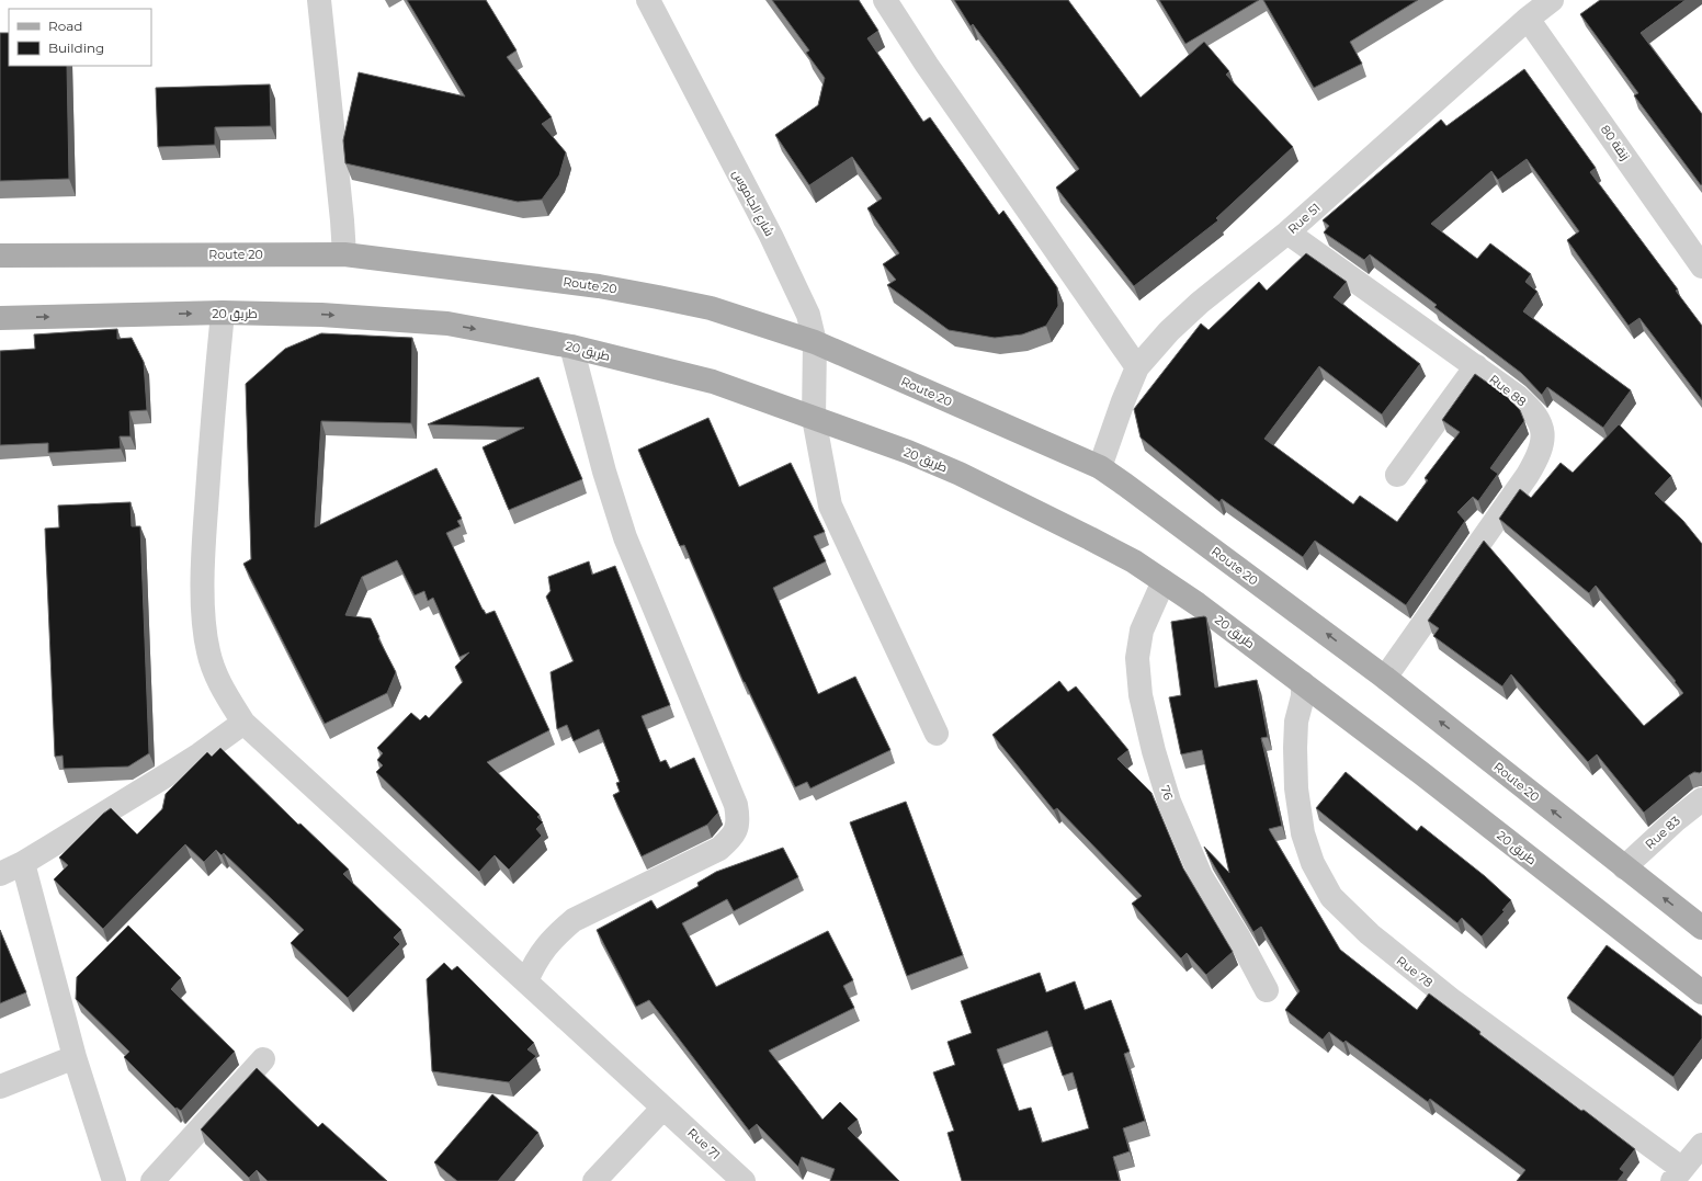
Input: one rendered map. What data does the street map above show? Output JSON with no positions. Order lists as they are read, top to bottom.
{
  "streets": {
    "main road": ["Route 20", "طريق 20"],
    "street": [
      "زنقة 80",
      "شارع الجاموس",
      "Rue 51",
      "Rue 88",
      "76",
      "Rue 83",
      "Rue 78",
      "Rue 71"
    ]
  },
  "crossings": [
    ["زنقة 80", "Rue 51"],
    ["شارع الجاموس", "Route 20"],
    ["شارع الجاموس", "طريق 20"],
    ["Rue 51", "Route 20"],
    ["Rue 51", "Rue 88"],
    ["Route 20", "Rue 88"],
    ["Route 20", "Rue 83"],
    ["طريق 20", "76"],
    ["طريق 20", "Rue 78"],
    ["طريق 20", "Rue 71"]
  ],
  "one_way": ["Route 20"],
  "legend": ["Road", "Building"]
}
